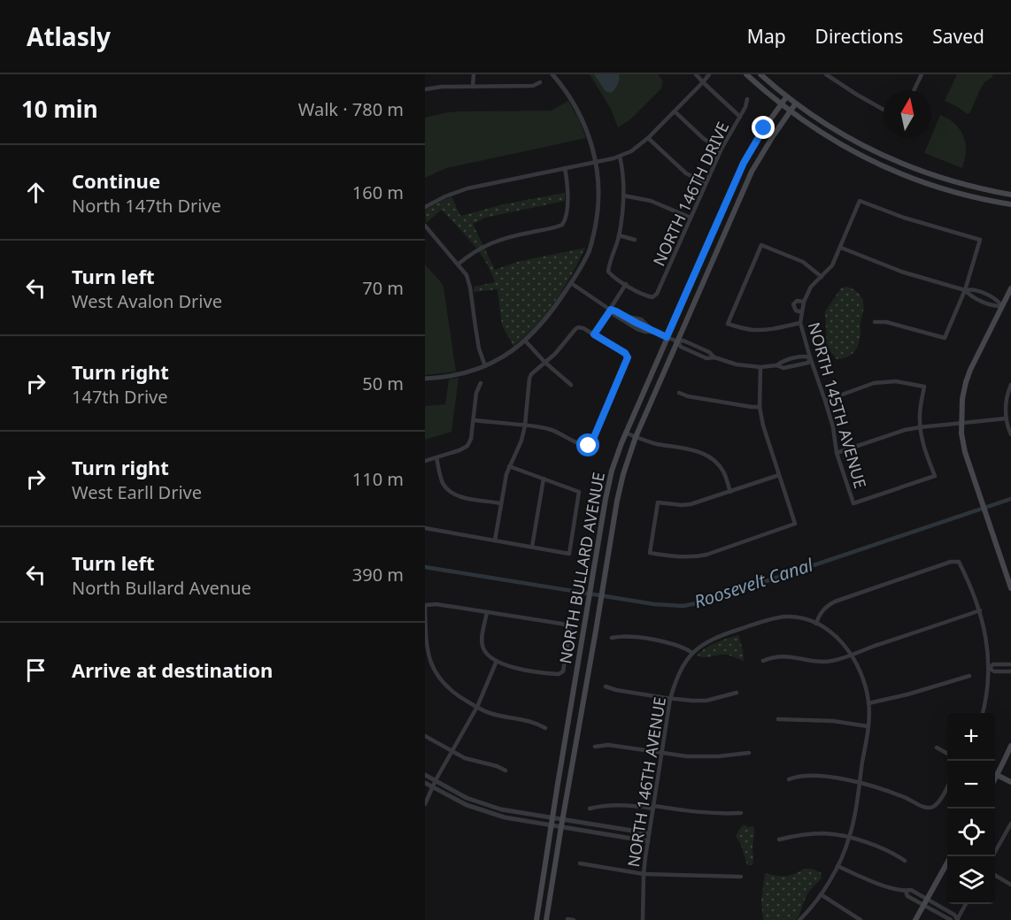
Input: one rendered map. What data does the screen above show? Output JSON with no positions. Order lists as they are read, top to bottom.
{
  "streets": {
    "main road": ["NORTH BULLARD AVENUE"],
    "street": ["NORTH 146TH DRIVE", "NORTH 145TH AVENUE", "NORTH 146TH AVENUE"]
  },
  "water": ["Roosevelt Canal"],
  "north": "top",
  "page": {
    "header": "Atlasly",
    "nav": ["Map", "Directions", "Saved"],
    "heading": ["10 min", "Walk · 780 m"],
    "list": [
      ["Continue", "North 147th Drive", "160 m"],
      ["Turn left", "West Avalon Drive", "70 m"],
      ["Turn right", "147th Drive", "50 m"],
      ["Turn right", "West Earll Drive", "110 m"],
      ["Turn left", "North Bullard Avenue", "390 m"],
      "Arrive at destination"
    ],
    "map_buttons": ["+", "−"]
  }
}
